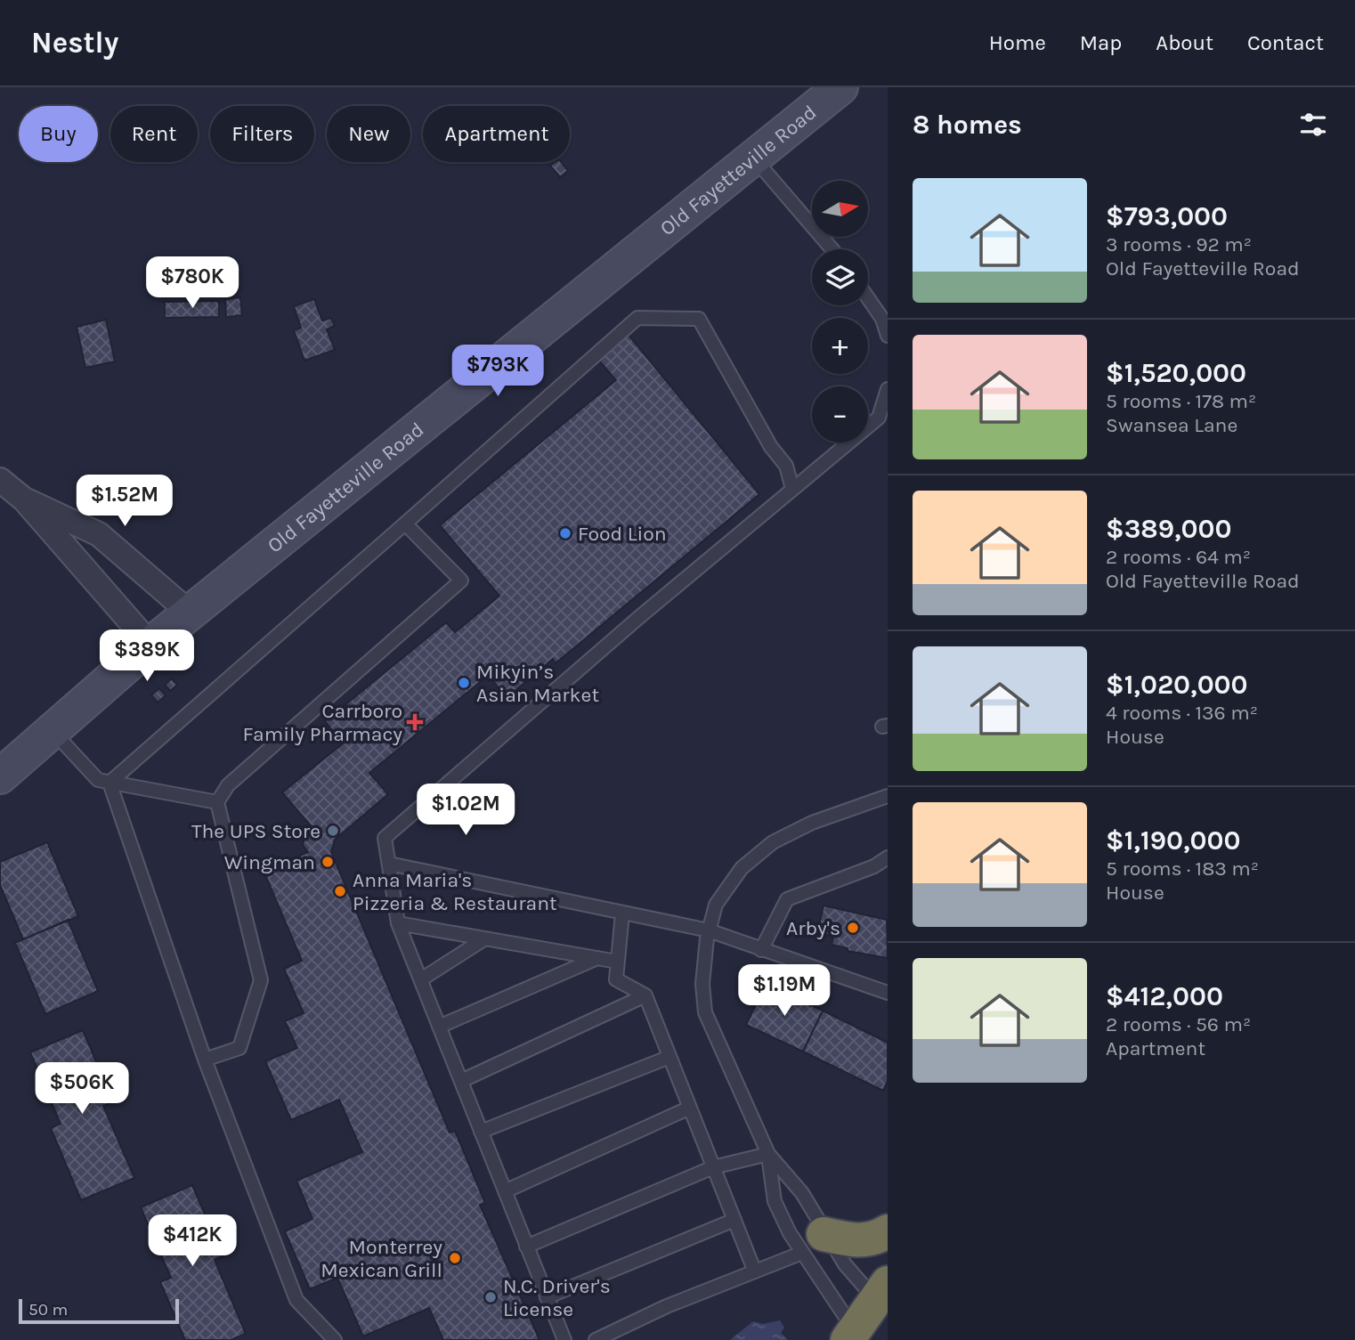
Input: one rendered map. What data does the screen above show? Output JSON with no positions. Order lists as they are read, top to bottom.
{
  "streets": {
    "street": ["Old Fayetteville Road"]
  },
  "places": {
    "other": [
      "Food Lion",
      "Mikyin’s Asian Market",
      "The UPS Store",
      "Wingman",
      "Anna Maria's Pizzeria & Restaurant",
      "Arby's",
      "Monterrey Mexican Grill",
      "N.C. Driver's License"
    ],
    "health": ["Carrboro Family Pharmacy"]
  },
  "scale_bar": "50 m",
  "north": "right",
  "page": {
    "header": "Nestly",
    "nav": [
      "Home",
      "Map",
      "About",
      "Contact"
    ],
    "heading": "8 homes",
    "chip": [
      "Buy",
      "Rent",
      "Filters",
      "New",
      "Apartment"
    ],
    "list": [
      {
        "name": "$793,000",
        "note": "3 rooms · 92 m² · Old Fayetteville Road"
      },
      {
        "name": "$1,520,000",
        "note": "5 rooms · 178 m² · Swansea Lane"
      },
      {
        "name": "$389,000",
        "note": "2 rooms · 64 m² · Old Fayetteville Road"
      },
      {
        "name": "$1,020,000",
        "note": "4 rooms · 136 m² · House"
      },
      {
        "name": "$1,190,000",
        "note": "5 rooms · 183 m² · House"
      },
      {
        "name": "$412,000",
        "note": "2 rooms · 56 m² · Apartment"
      }
    ],
    "map_buttons": ["+", "−"],
    "price": [
      "$780K",
      "$793K",
      "$1.52M",
      "$389K",
      "$1.02M",
      "$1.19M",
      "$506K",
      "$412K"
    ],
    "scale": "50 m"
  }
}
